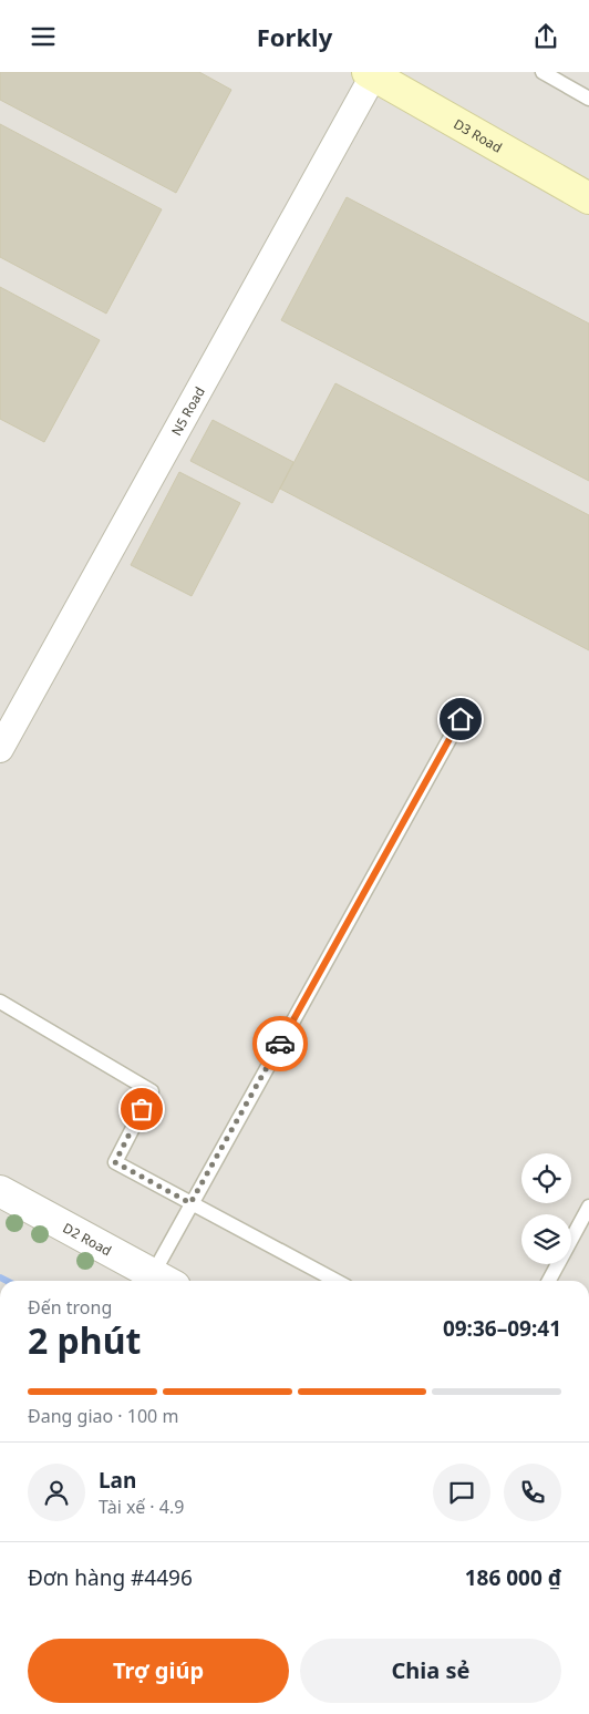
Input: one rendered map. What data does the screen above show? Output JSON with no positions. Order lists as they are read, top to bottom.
{
  "streets": {
    "main road": ["D3 Road"],
    "street": ["N5 Road", "D2 Road"]
  },
  "crossings": [
    ["D3 Road", "N5 Road"]
  ],
  "page": {
    "header": "Forkly",
    "heading": ["2 phút", "Đến trong", "09:36–09:41"],
    "panel": [
      "Lan",
      "Tài xế · 4.9",
      "Đơn hàng #4496",
      "186 000 ₫"
    ],
    "bar": "Đang giao · 100 m",
    "buttons": ["Trợ giúp", "Chia sẻ"]
  }
}
